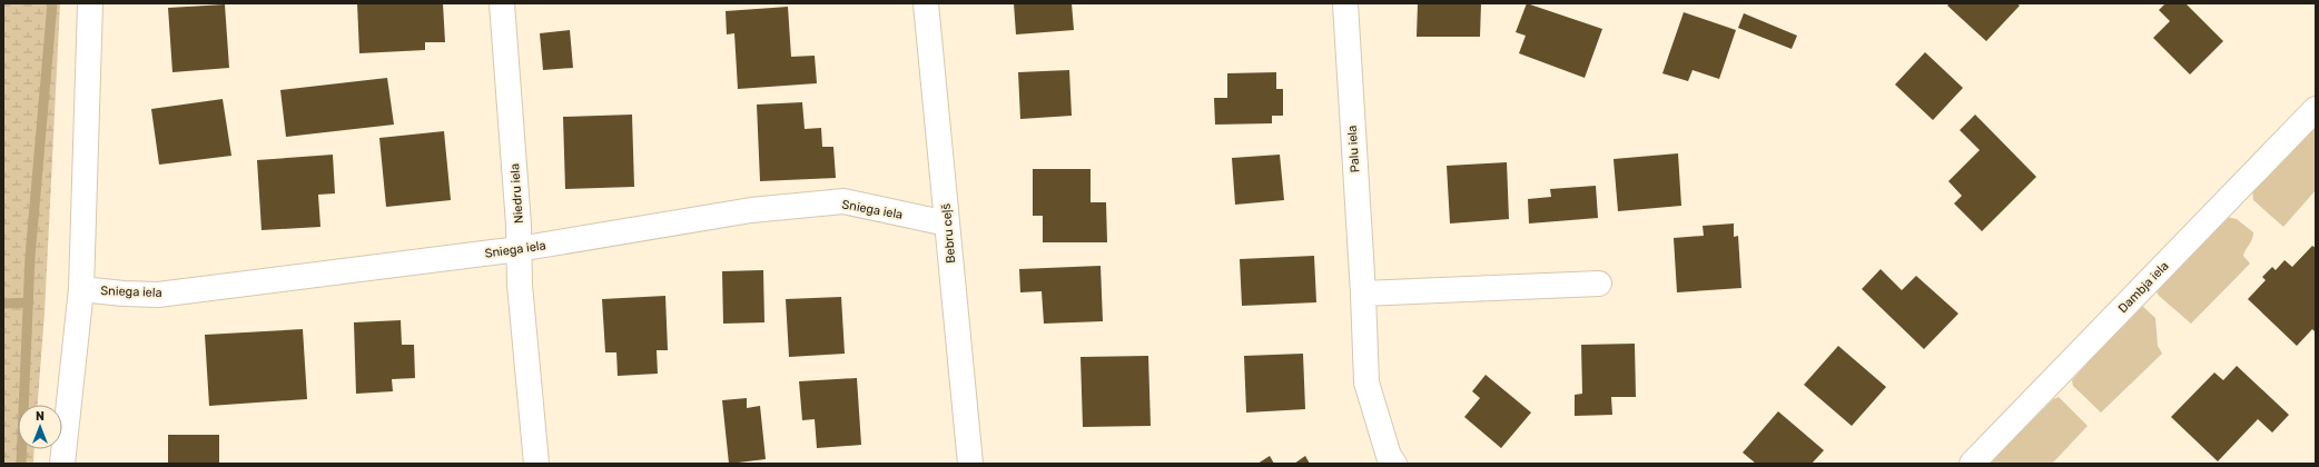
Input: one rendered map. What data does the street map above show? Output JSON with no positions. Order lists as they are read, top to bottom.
{
  "streets": {
    "street": [
      "Palu iela",
      "Niedru iela",
      "Sniega iela",
      "Bebru ceļš",
      "Dambja iela"
    ]
  },
  "crossings": [
    ["Niedru iela", "Sniega iela"],
    ["Sniega iela", "Bebru ceļš"]
  ],
  "north": "top"
}
